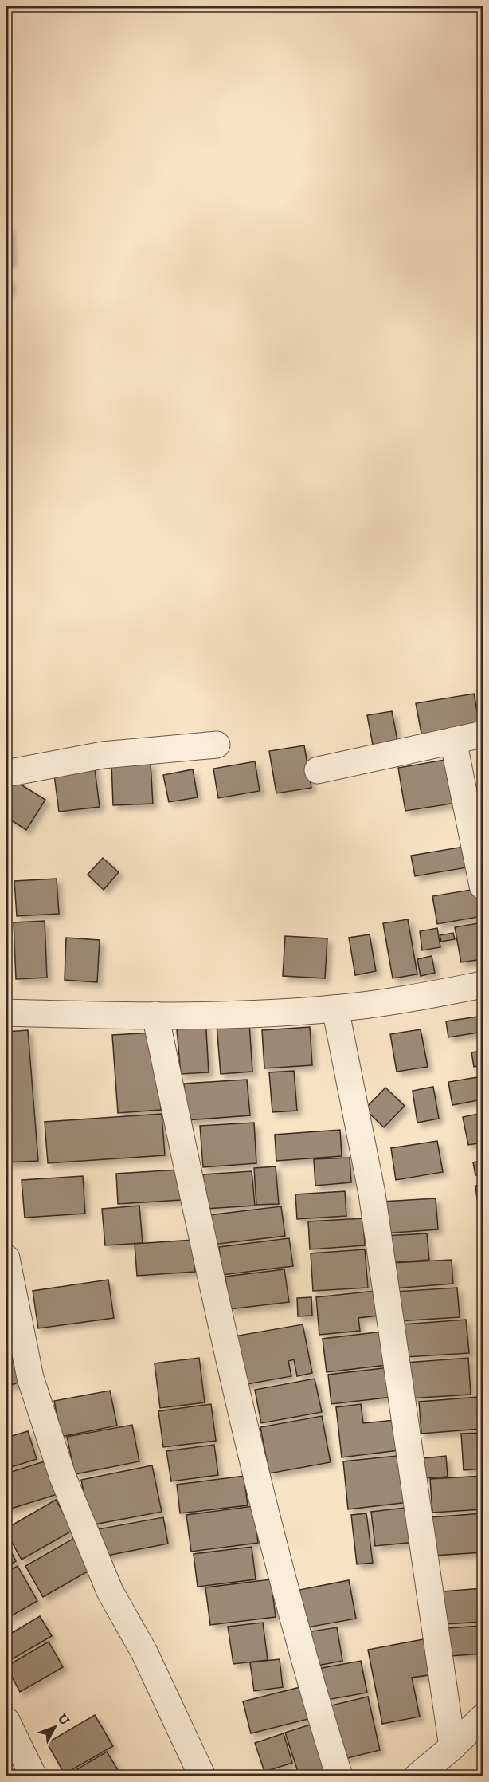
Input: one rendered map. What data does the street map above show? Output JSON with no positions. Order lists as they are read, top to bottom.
{
  "north": "top right"
}
